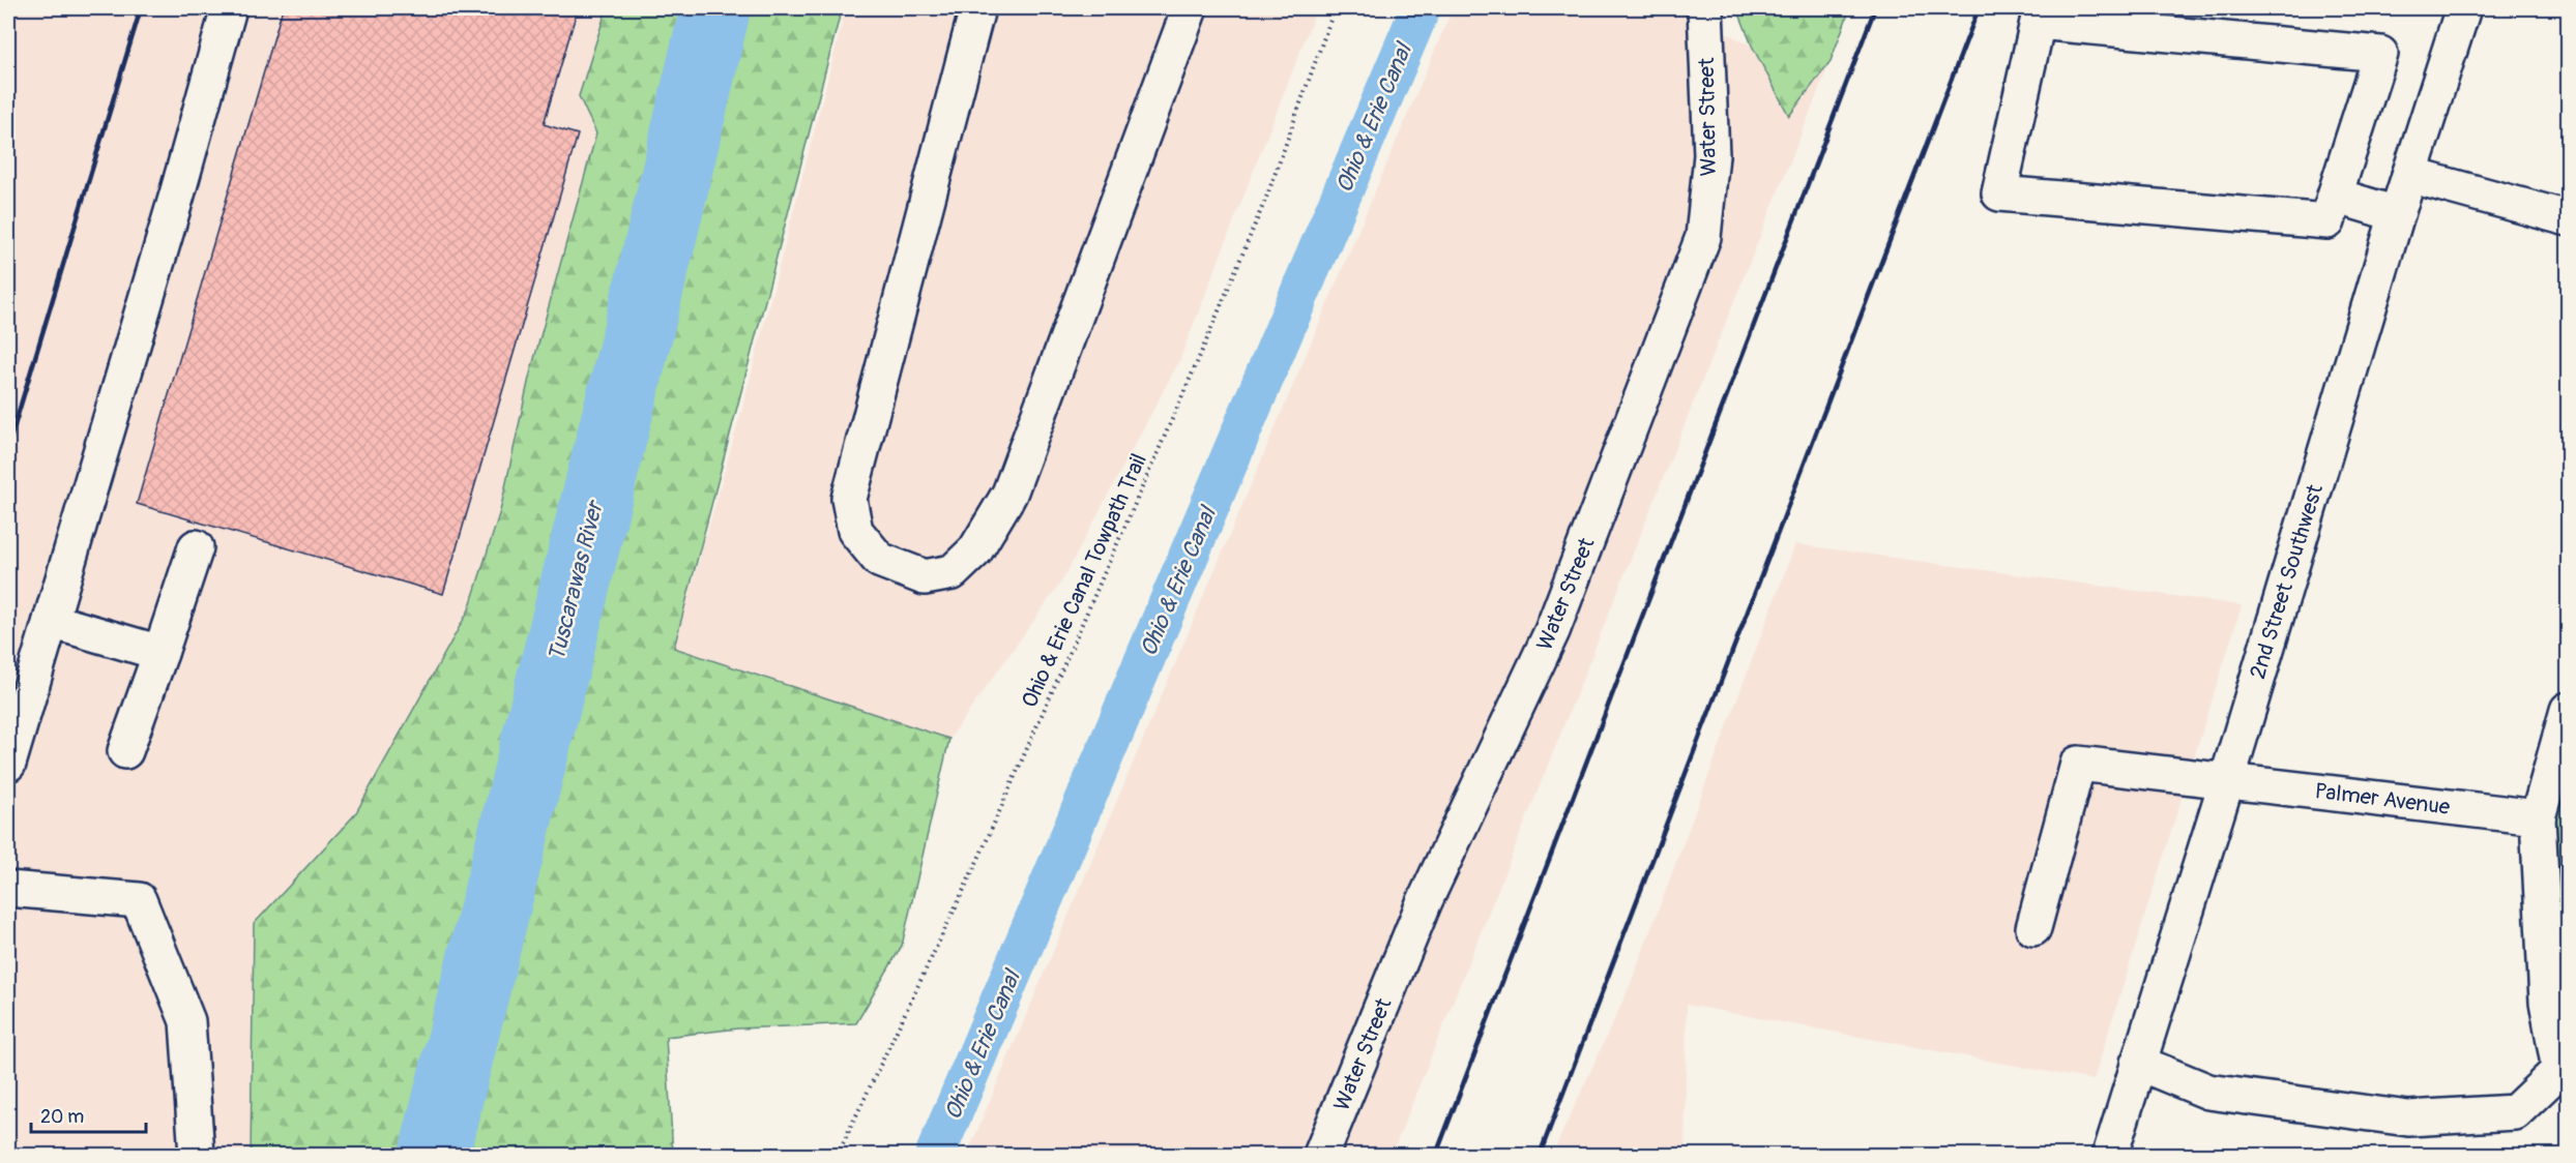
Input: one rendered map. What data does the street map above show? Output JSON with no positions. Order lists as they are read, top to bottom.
{
  "streets": {
    "street": ["Water Street", "2nd Street Southwest", "Palmer Avenue"],
    "path": ["Ohio & Erie Canal Towpath Trail"]
  },
  "crossings": [
    ["2nd Street Southwest", "Palmer Avenue"]
  ],
  "water": ["Ohio & Erie Canal", "Tuscarawas River"],
  "scale_bar": "20 m"
}
